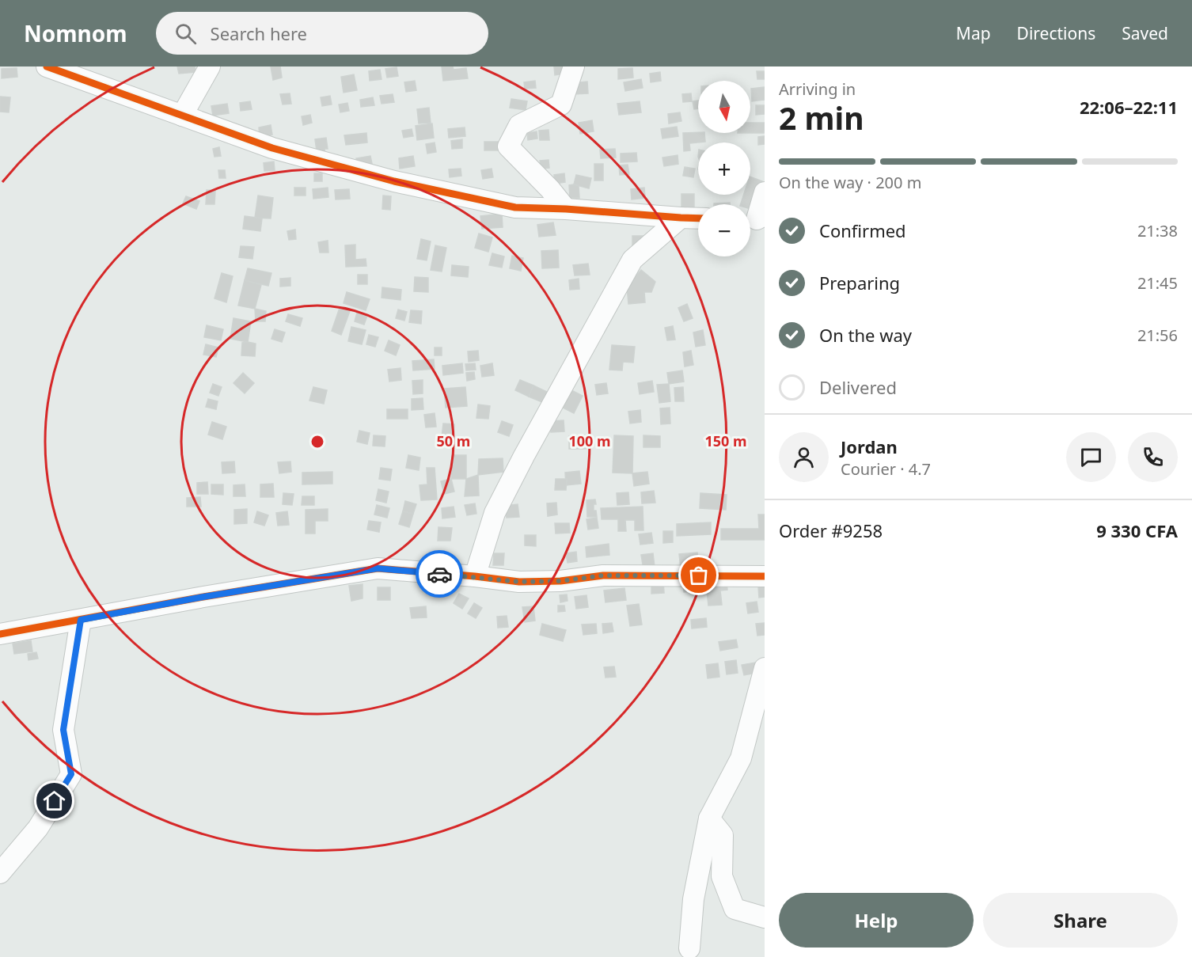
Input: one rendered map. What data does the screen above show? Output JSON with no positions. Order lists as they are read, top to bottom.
{
  "north": "bottom",
  "page": {
    "header": "Nomnom",
    "search": "Search here",
    "nav": ["Map", "Directions", "Saved"],
    "heading": ["2 min", "Arriving in", "22:06–22:11"],
    "panel": [
      "Jordan",
      "Courier · 4.7",
      "Order #9258",
      "9 330 CFA"
    ],
    "map_buttons": ["+", "−"],
    "bar": "On the way · 200 m",
    "list": [
      ["Confirmed", "21:38"],
      ["Preparing", "21:45"],
      ["On the way", "21:56"],
      "Delivered"
    ],
    "buttons": ["Help", "Share"]
  },
  "rings": ["50 m", "100 m", "150 m"]
}
